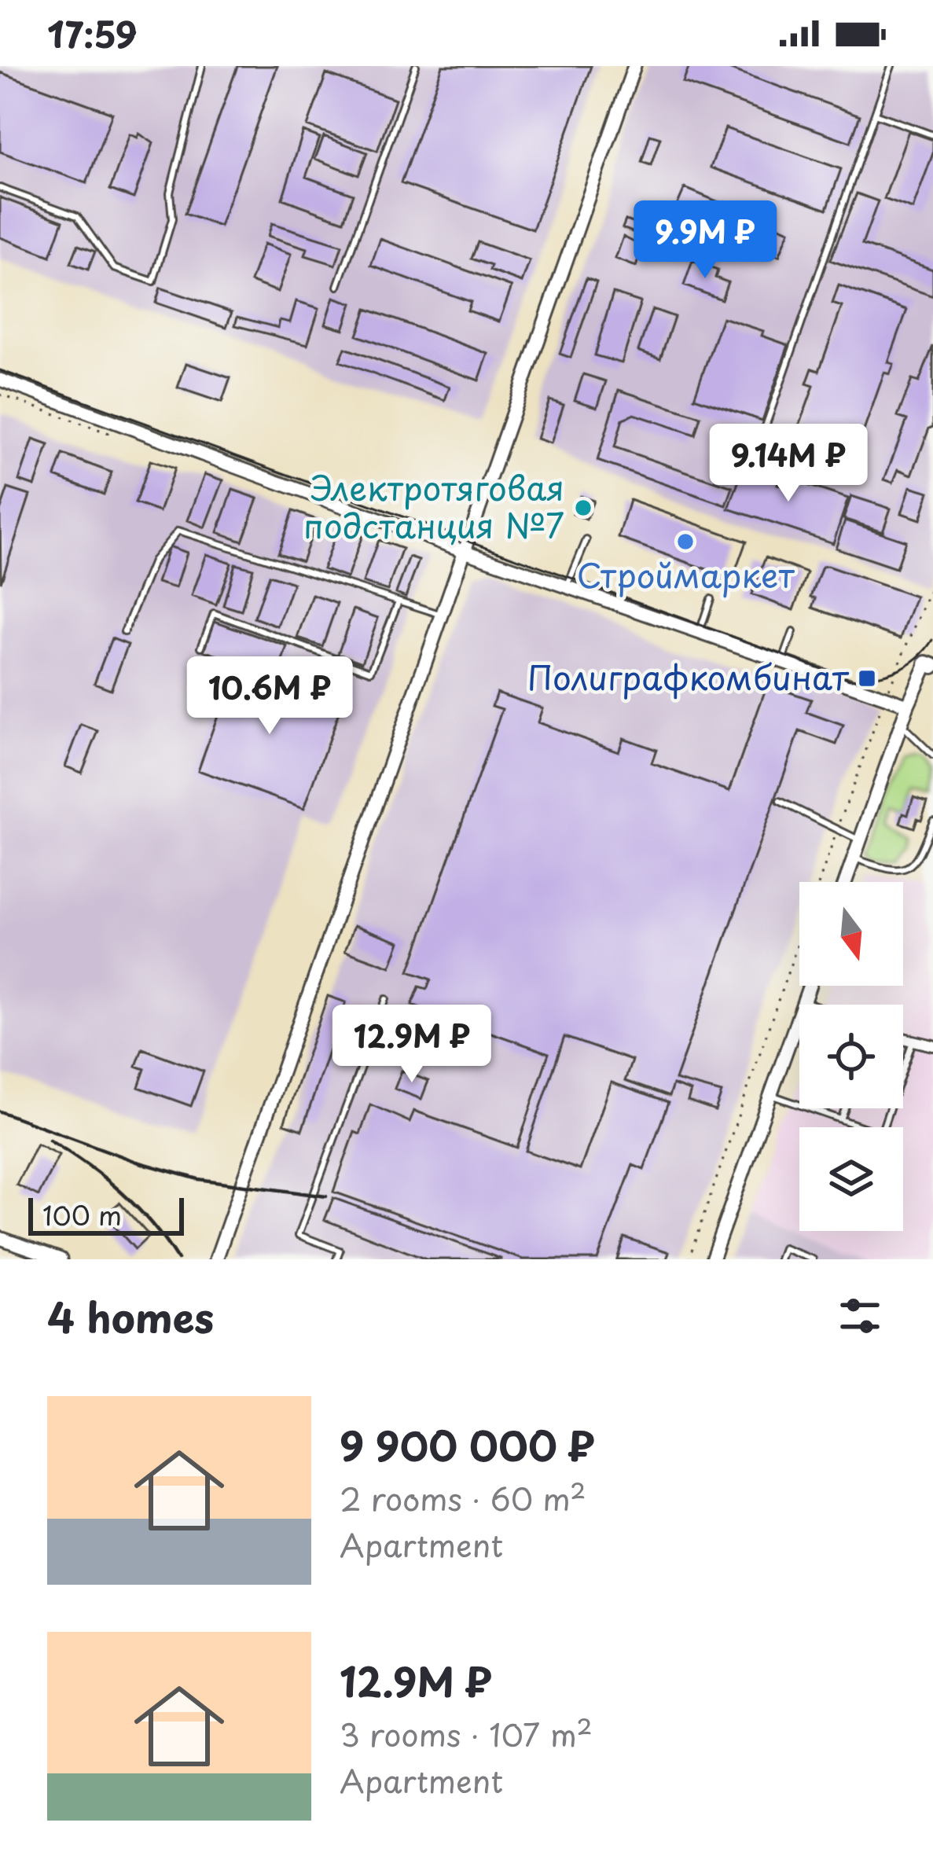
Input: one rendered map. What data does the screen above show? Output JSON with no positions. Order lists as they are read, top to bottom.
{
  "places": {
    "other": ["Электротяговая подстанция №7", "Строймаркет"],
    "transit": ["Полиграфкомбинат"]
  },
  "scale_bar": "100 m",
  "north": "bottom",
  "page": {
    "status": "17:59",
    "price": [
      "9.9M ₽",
      "9.14M ₽",
      "10.6M ₽",
      "12.9M ₽"
    ],
    "scale": "100 m",
    "heading": "4 homes",
    "list": [
      {
        "name": "9 900 000 ₽",
        "note": "2 rooms · 60 m² · Apartment"
      },
      {
        "name": "12.9M ₽",
        "note": "3 rooms · 107 m² · Apartment"
      }
    ]
  }
}
